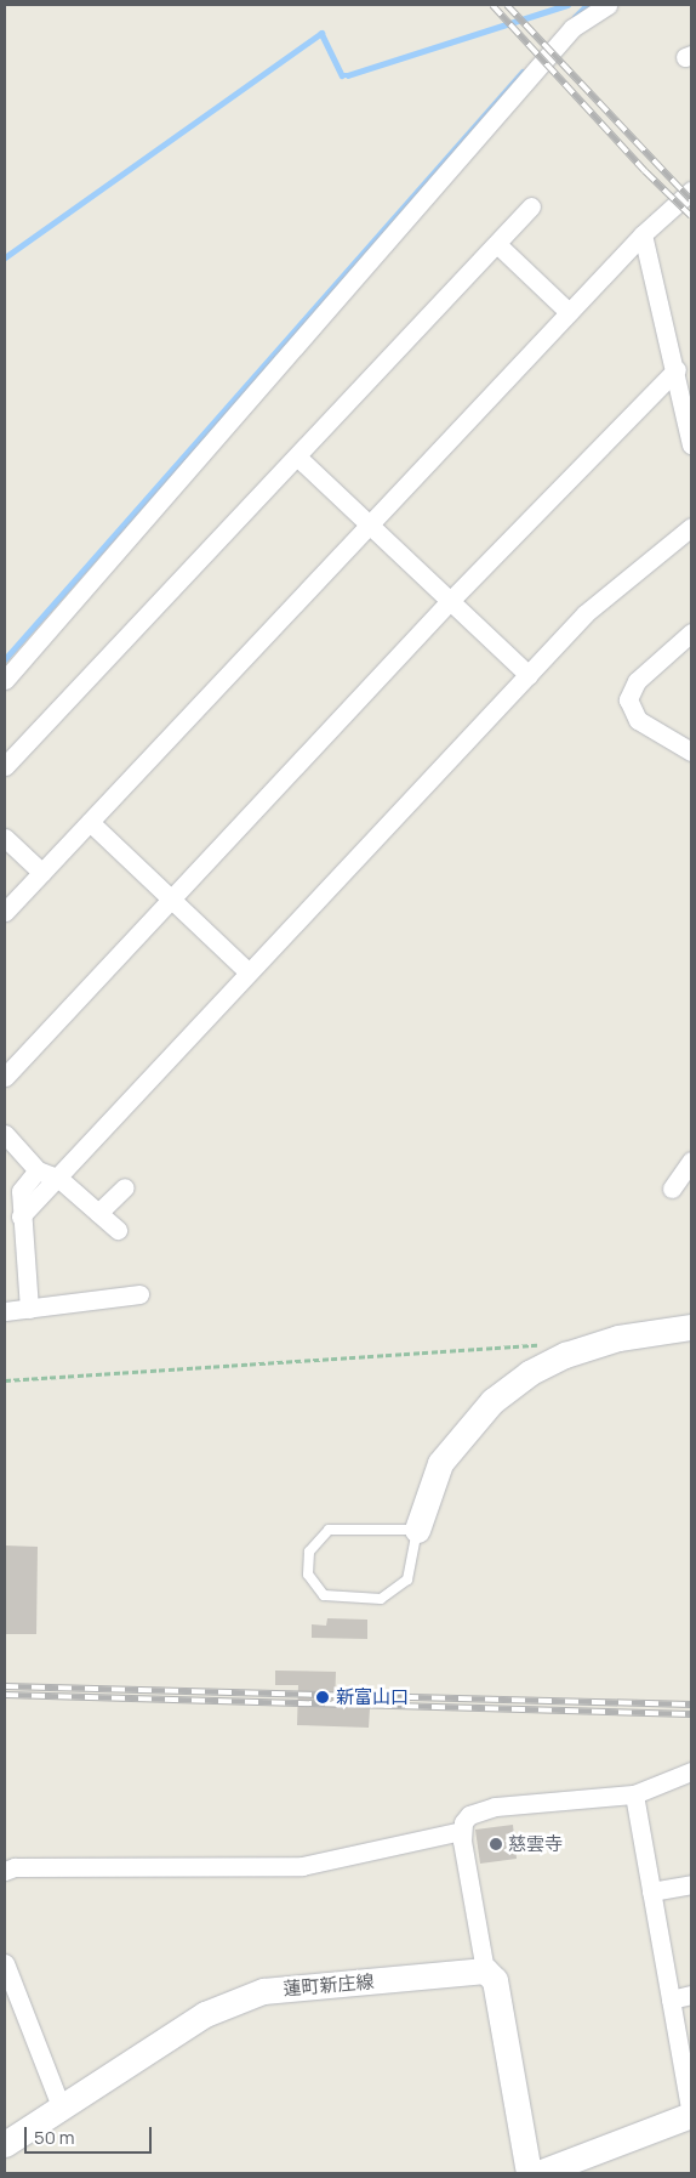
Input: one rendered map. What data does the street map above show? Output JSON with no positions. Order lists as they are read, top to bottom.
{
  "streets": {
    "main road": ["蓮町新庄線"]
  },
  "places": ["新富山口", "慈雲寺"],
  "scale_bar": "50 m"
}
